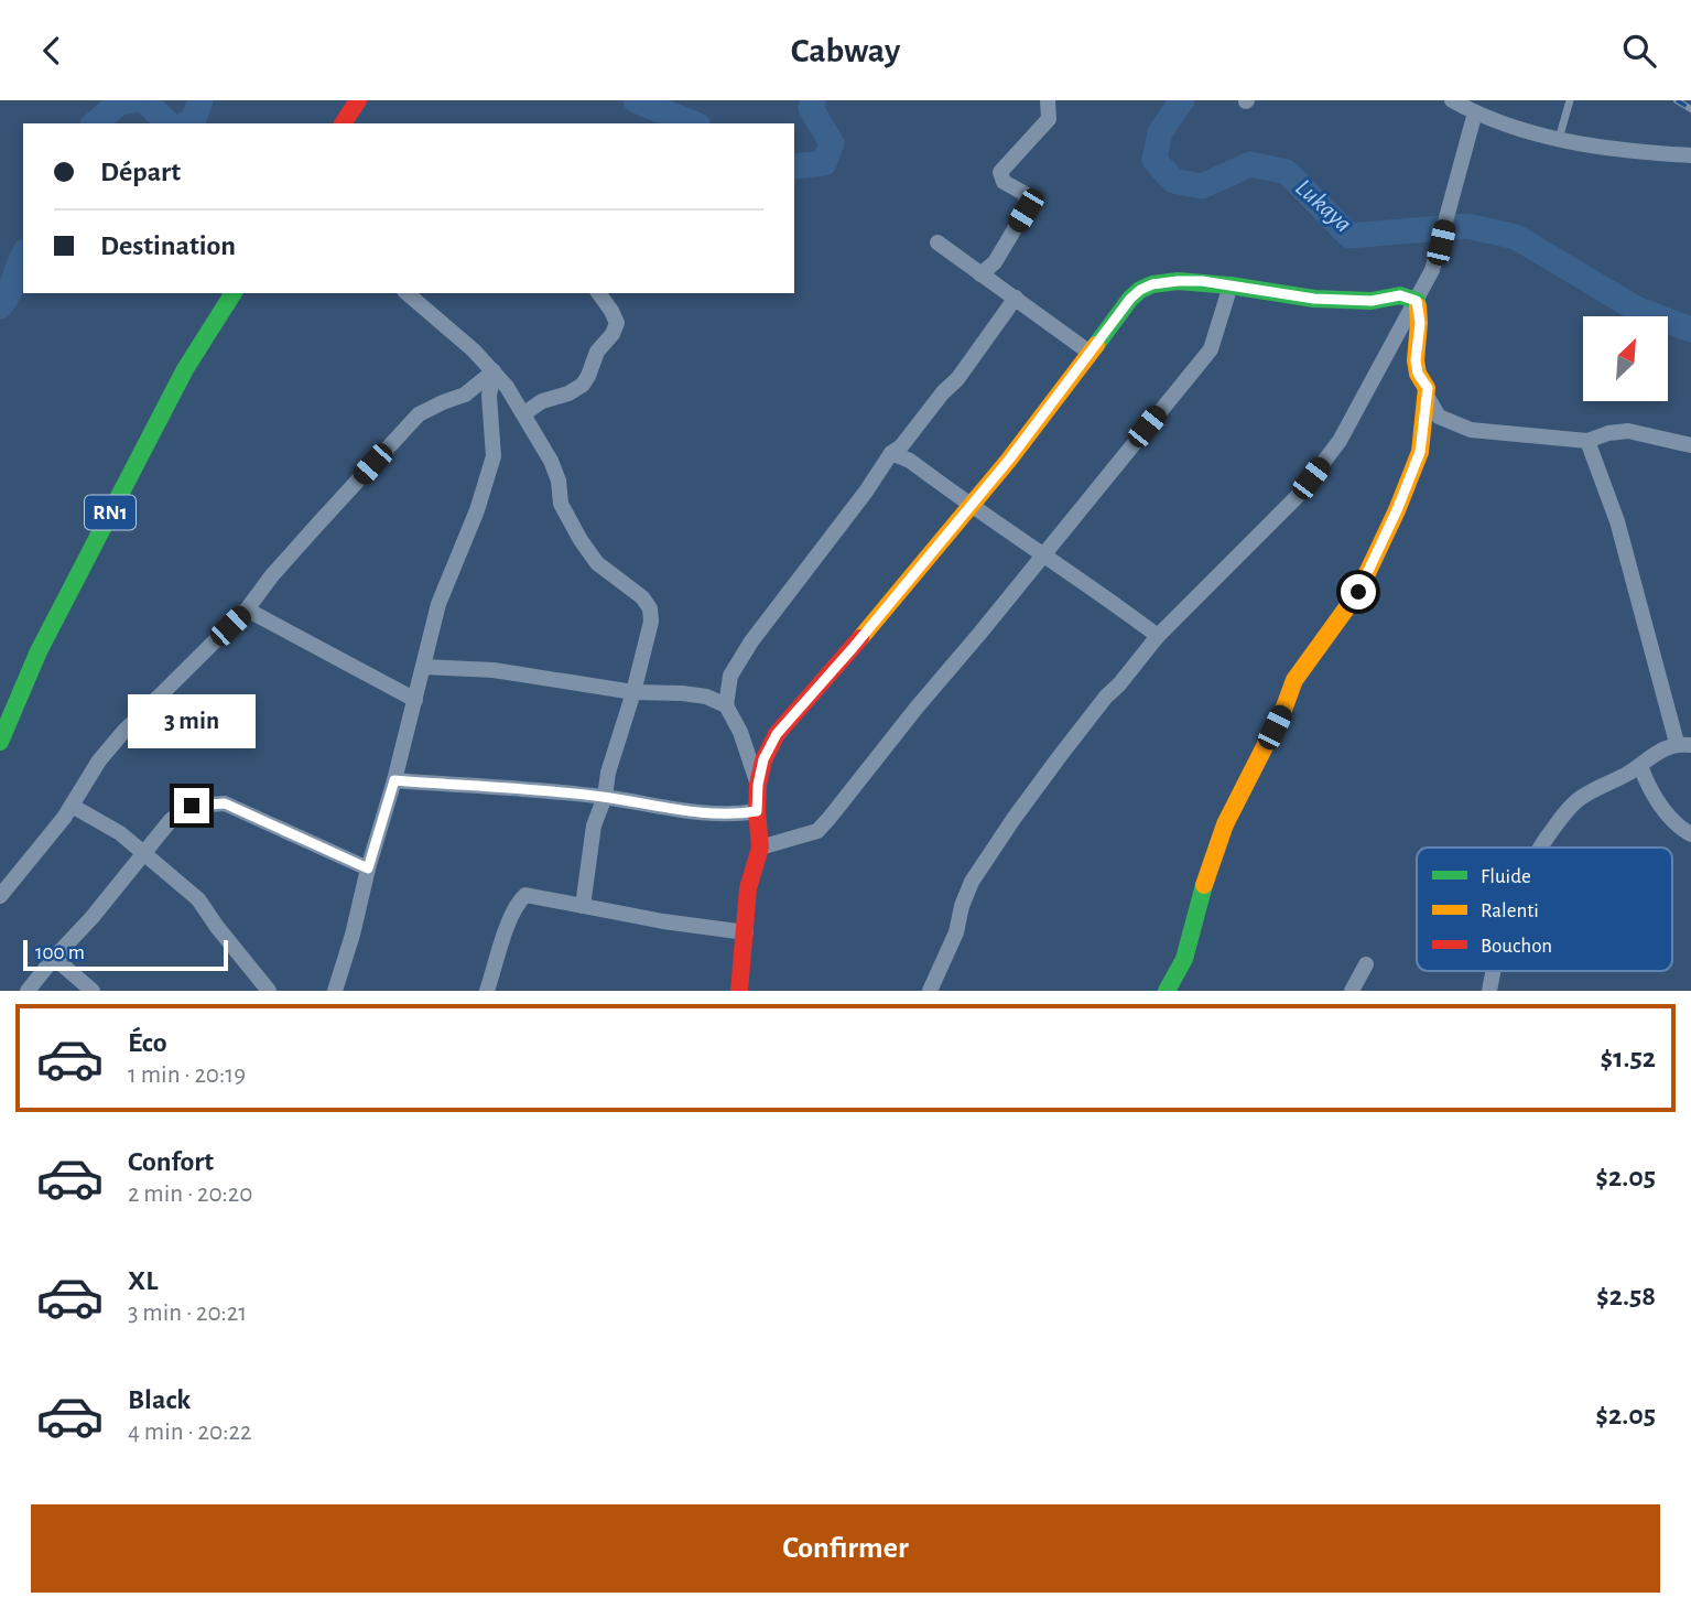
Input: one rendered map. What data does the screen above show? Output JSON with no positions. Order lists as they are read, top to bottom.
{
  "streets": {
    "main road": ["RN1"]
  },
  "water": ["Lukaya"],
  "legend": ["Fluide", "Ralenti", "Bouchon"],
  "scale_bar": "100 m",
  "north": "top right",
  "page": {
    "header": "Cabway",
    "banner": ["Départ", "Destination"],
    "bubble": "3 min",
    "scale": "100 m",
    "list": [
      {
        "name": "Éco",
        "note": "1 min · 20:19",
        "value": "$1.52"
      },
      {
        "name": "Confort",
        "note": "2 min · 20:20",
        "value": "$2.05"
      },
      {
        "name": "XL",
        "note": "3 min · 20:21",
        "value": "$2.58"
      },
      {
        "name": "Black",
        "note": "4 min · 20:22",
        "value": "$2.05"
      }
    ],
    "buttons": "Confirmer"
  }
}
